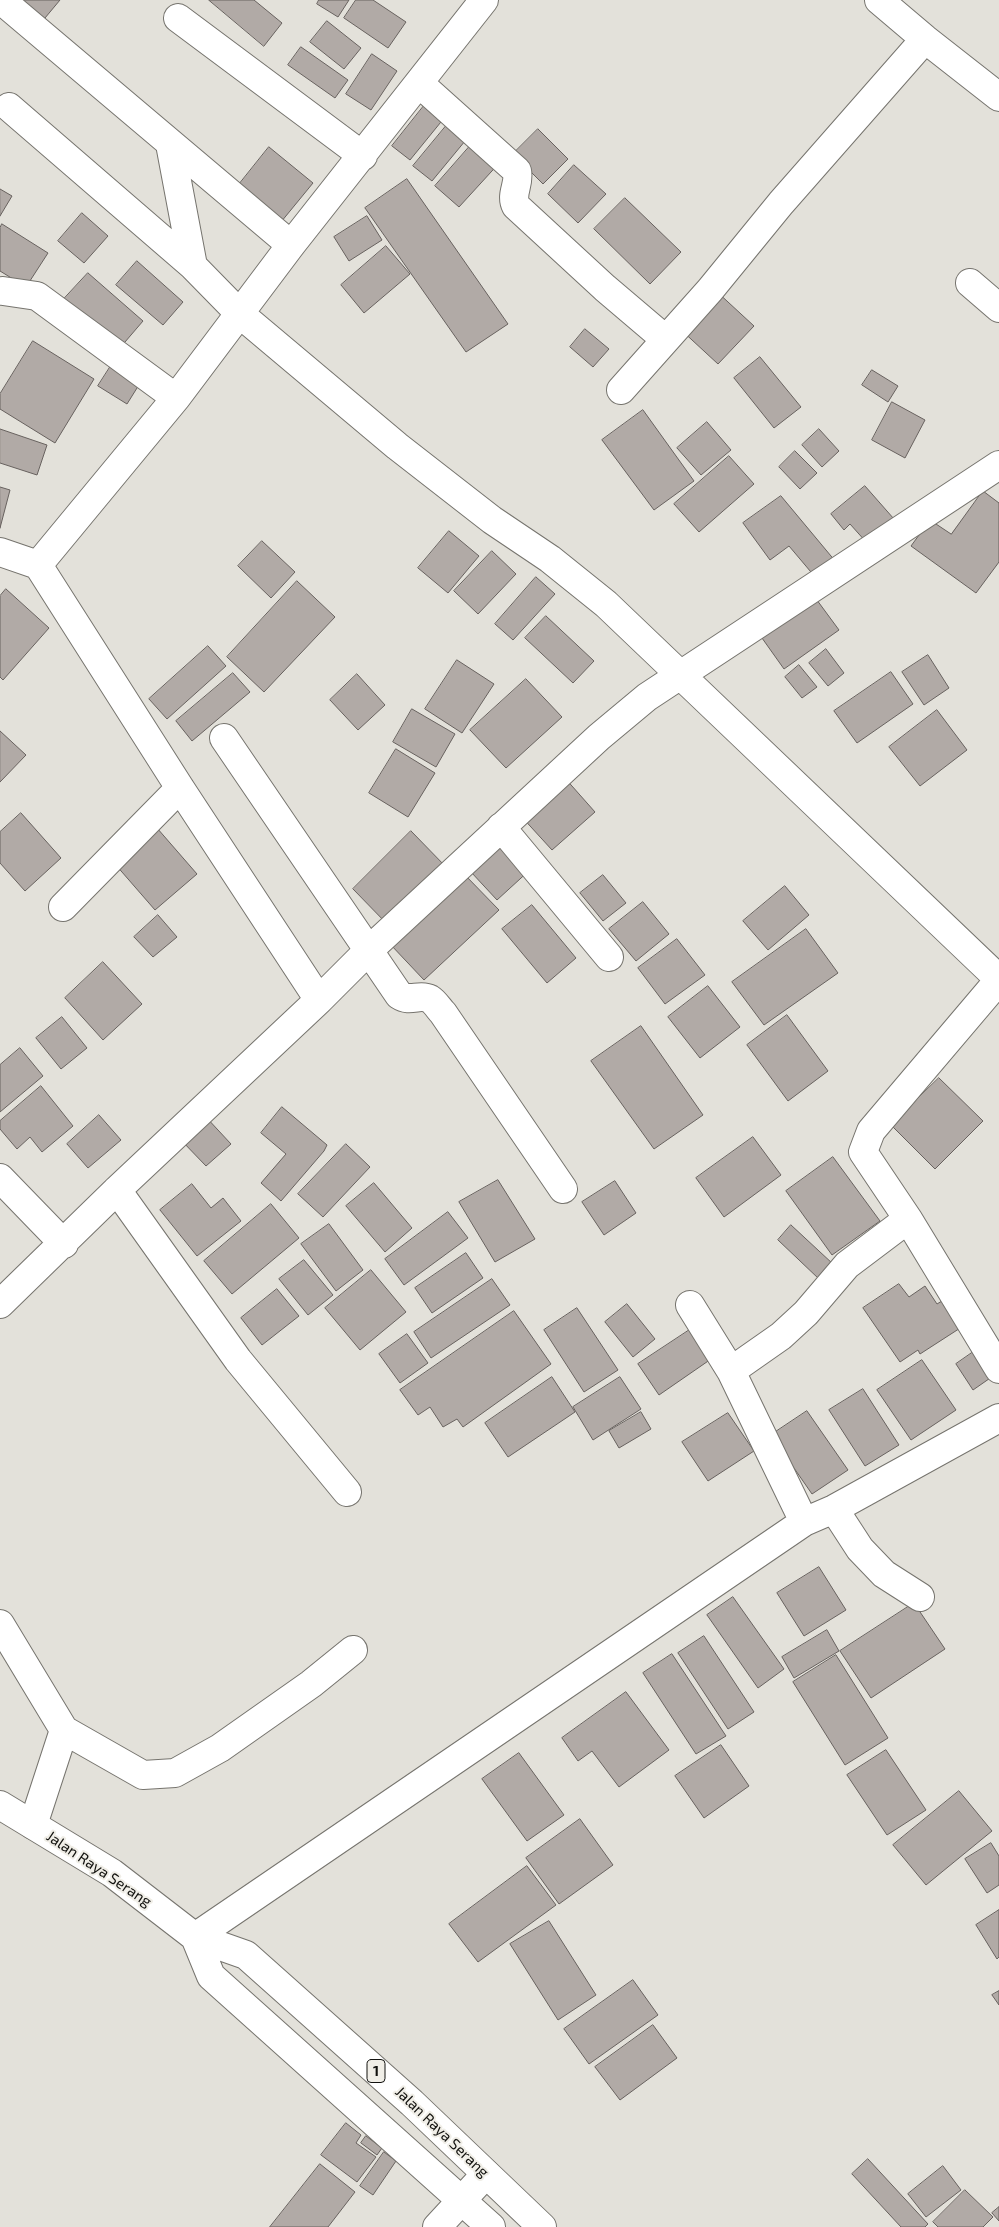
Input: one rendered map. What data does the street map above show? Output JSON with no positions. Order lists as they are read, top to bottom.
{
  "streets": {
    "main road": ["Jalan Raya Serang", "1"]
  }
}
